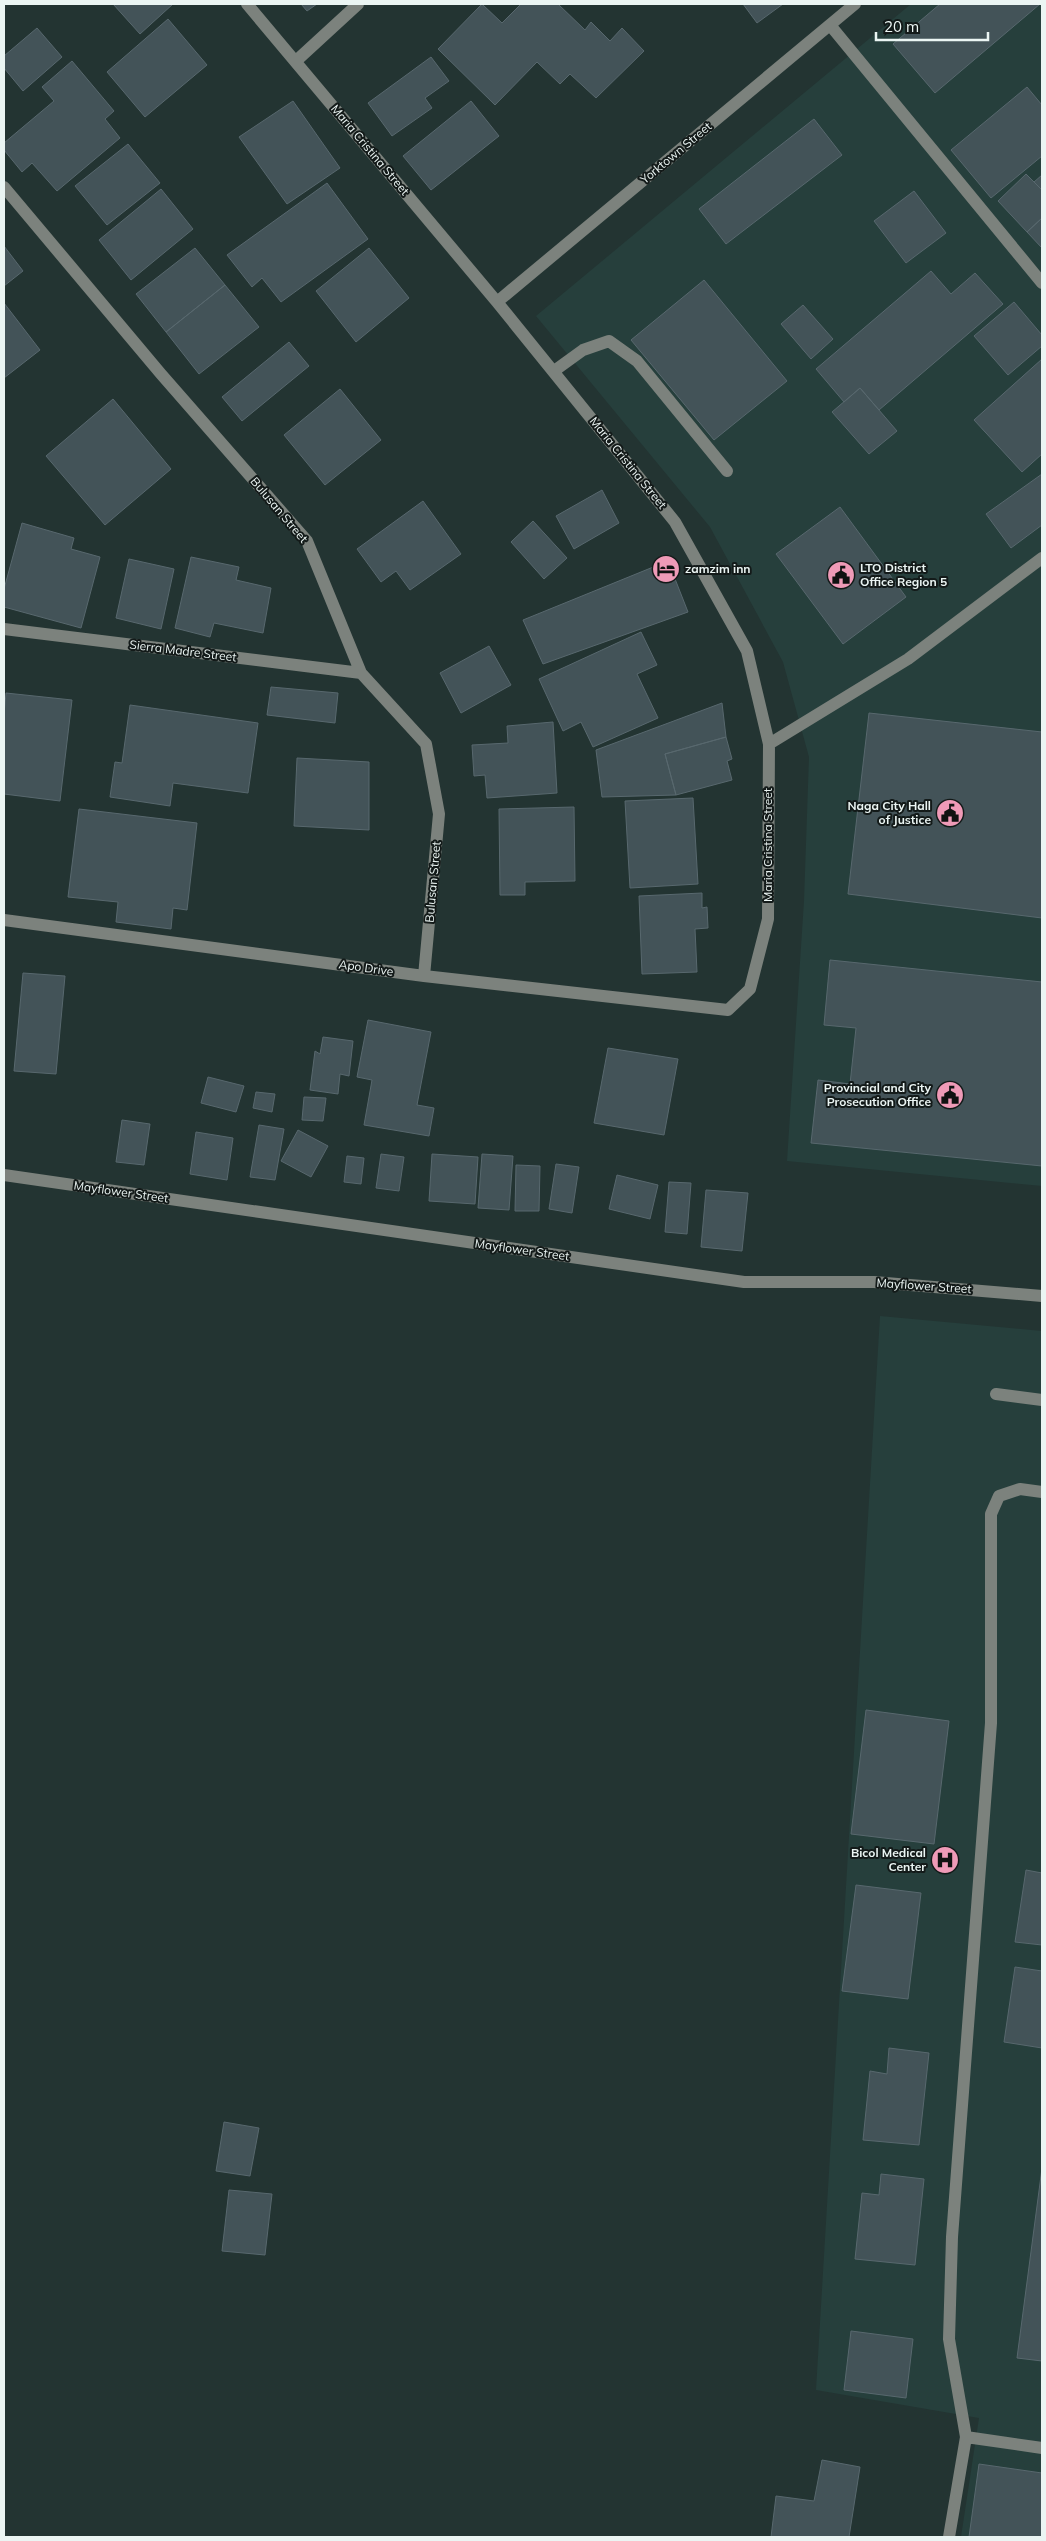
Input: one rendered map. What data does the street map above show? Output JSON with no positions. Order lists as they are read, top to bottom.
{
  "streets": {
    "street": [
      "Maria Cristina Street",
      "Yorktown Street",
      "Bulusan Street",
      "Sierra Madre Street",
      "Apo Drive",
      "Mayflower Street"
    ]
  },
  "crossings": [
    ["Maria Cristina Street", "Yorktown Street"],
    ["Maria Cristina Street", "Apo Drive"],
    ["Bulusan Street", "Sierra Madre Street"],
    ["Bulusan Street", "Apo Drive"]
  ],
  "places": {
    "hotel": ["zamzim inn"],
    "public building": ["LTO District Office Region 5", "Naga City Hall of Justice", "Provincial and City Prosecution Office"],
    "hospital": ["Bicol Medical Center"]
  },
  "scale_bar": "20 m"
}
